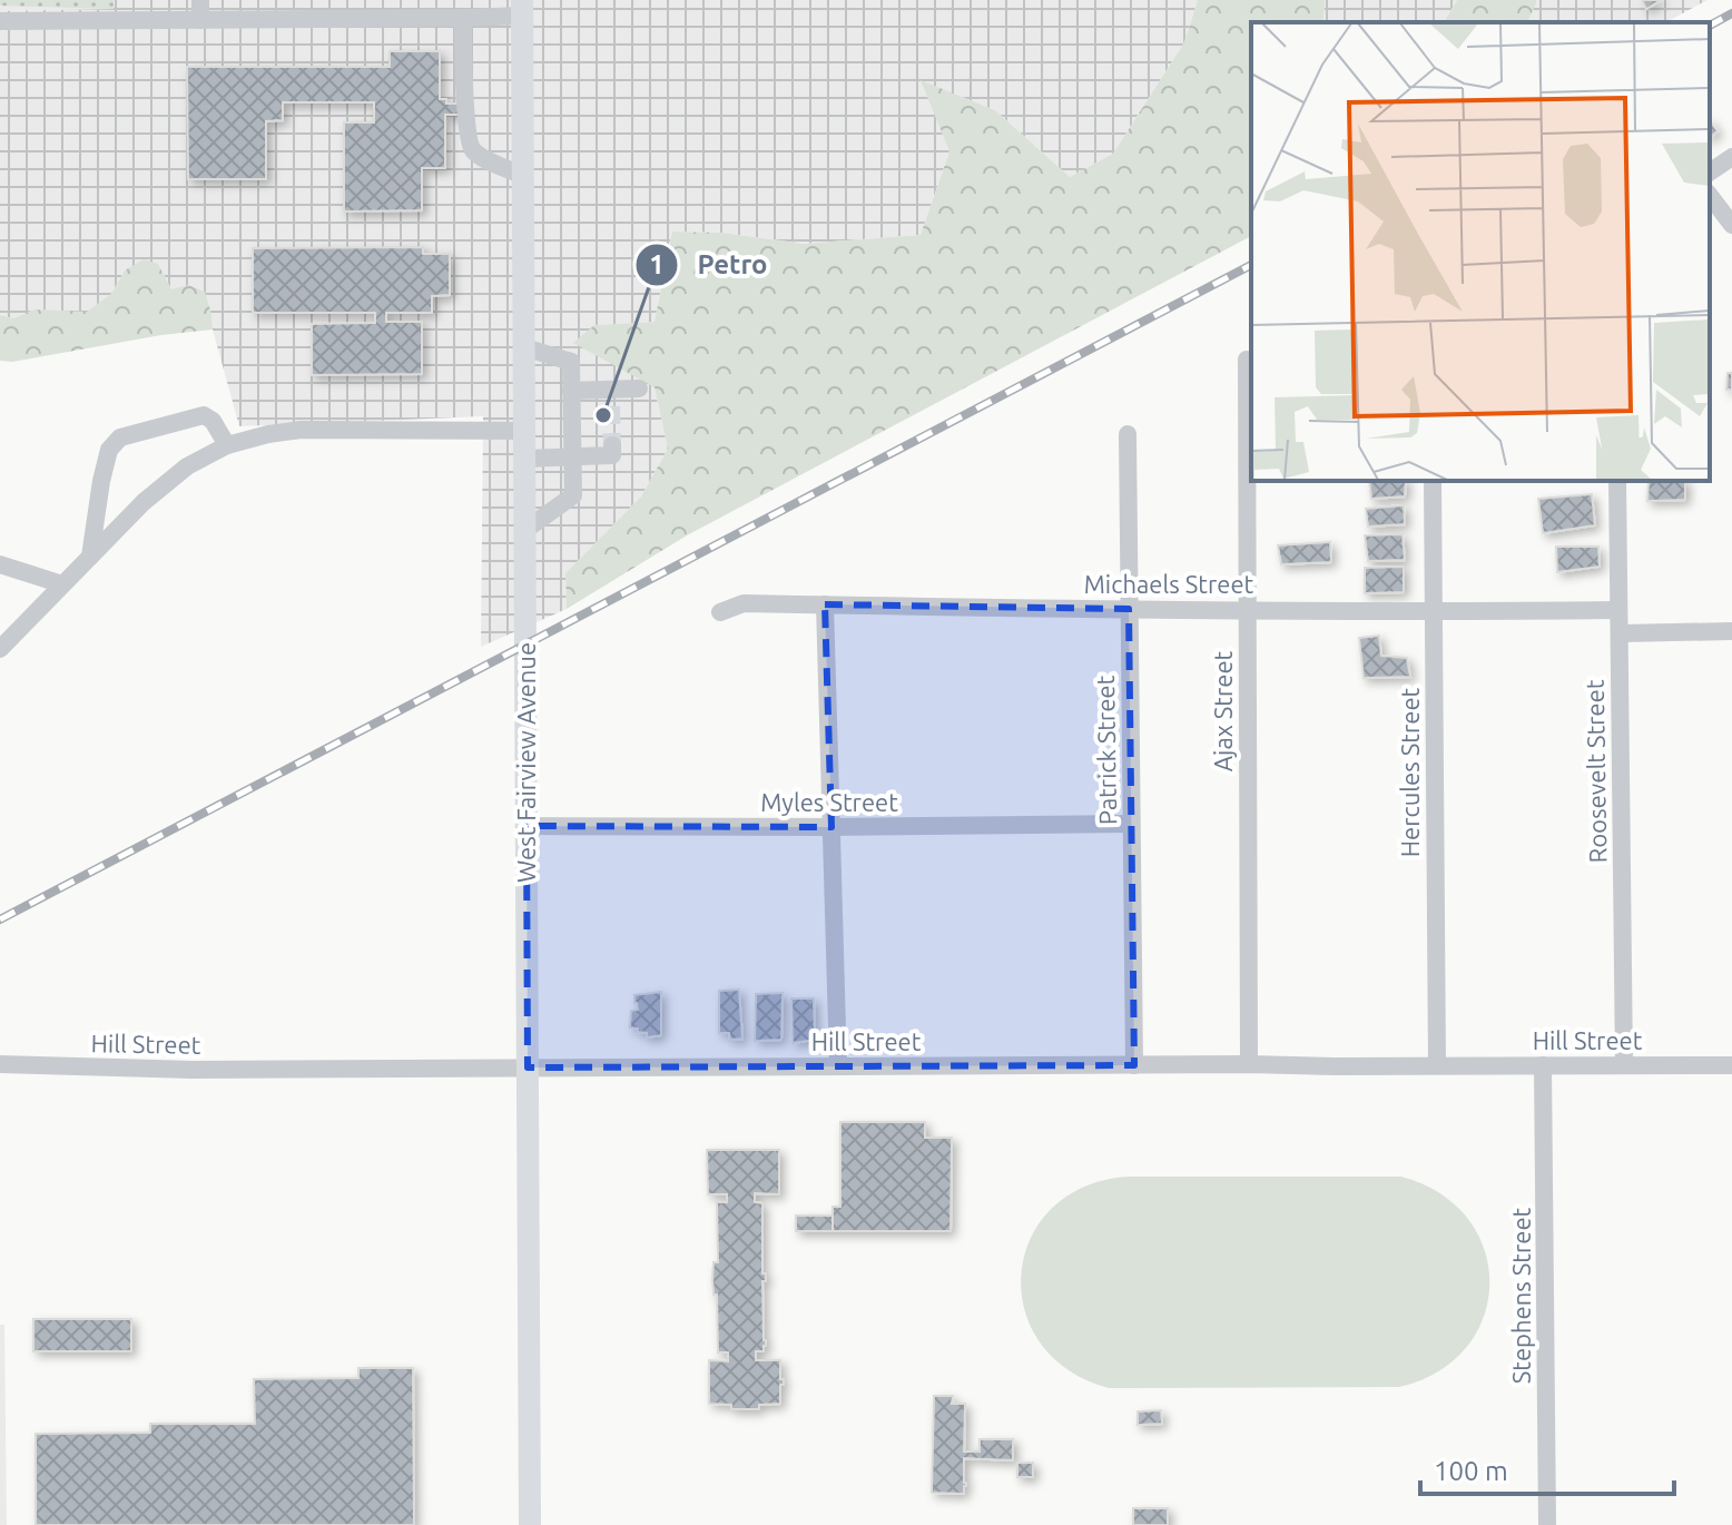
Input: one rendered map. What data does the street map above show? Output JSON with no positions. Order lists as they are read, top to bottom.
{
  "streets": {
    "main road": ["West Fairview Avenue"],
    "street": [
      "Michaels Street",
      "Ajax Street",
      "Patrick Street",
      "Roosevelt Street",
      "Hercules Street",
      "Myles Street",
      "Hill Street",
      "Stephens Street"
    ]
  },
  "crossings": [
    ["Michaels Street", "Ajax Street"],
    ["Michaels Street", "Patrick Street"],
    ["Michaels Street", "Roosevelt Street"],
    ["Michaels Street", "Hercules Street"],
    ["Ajax Street", "Hill Street"],
    ["Patrick Street", "Myles Street"],
    ["Patrick Street", "Hill Street"],
    ["West Fairview Avenue", "Myles Street"],
    ["West Fairview Avenue", "Hill Street"],
    ["Roosevelt Street", "Hill Street"],
    ["Hercules Street", "Hill Street"],
    ["Hill Street", "Stephens Street"]
  ],
  "places": ["Petro"],
  "scale_bar": "100 m"
}
